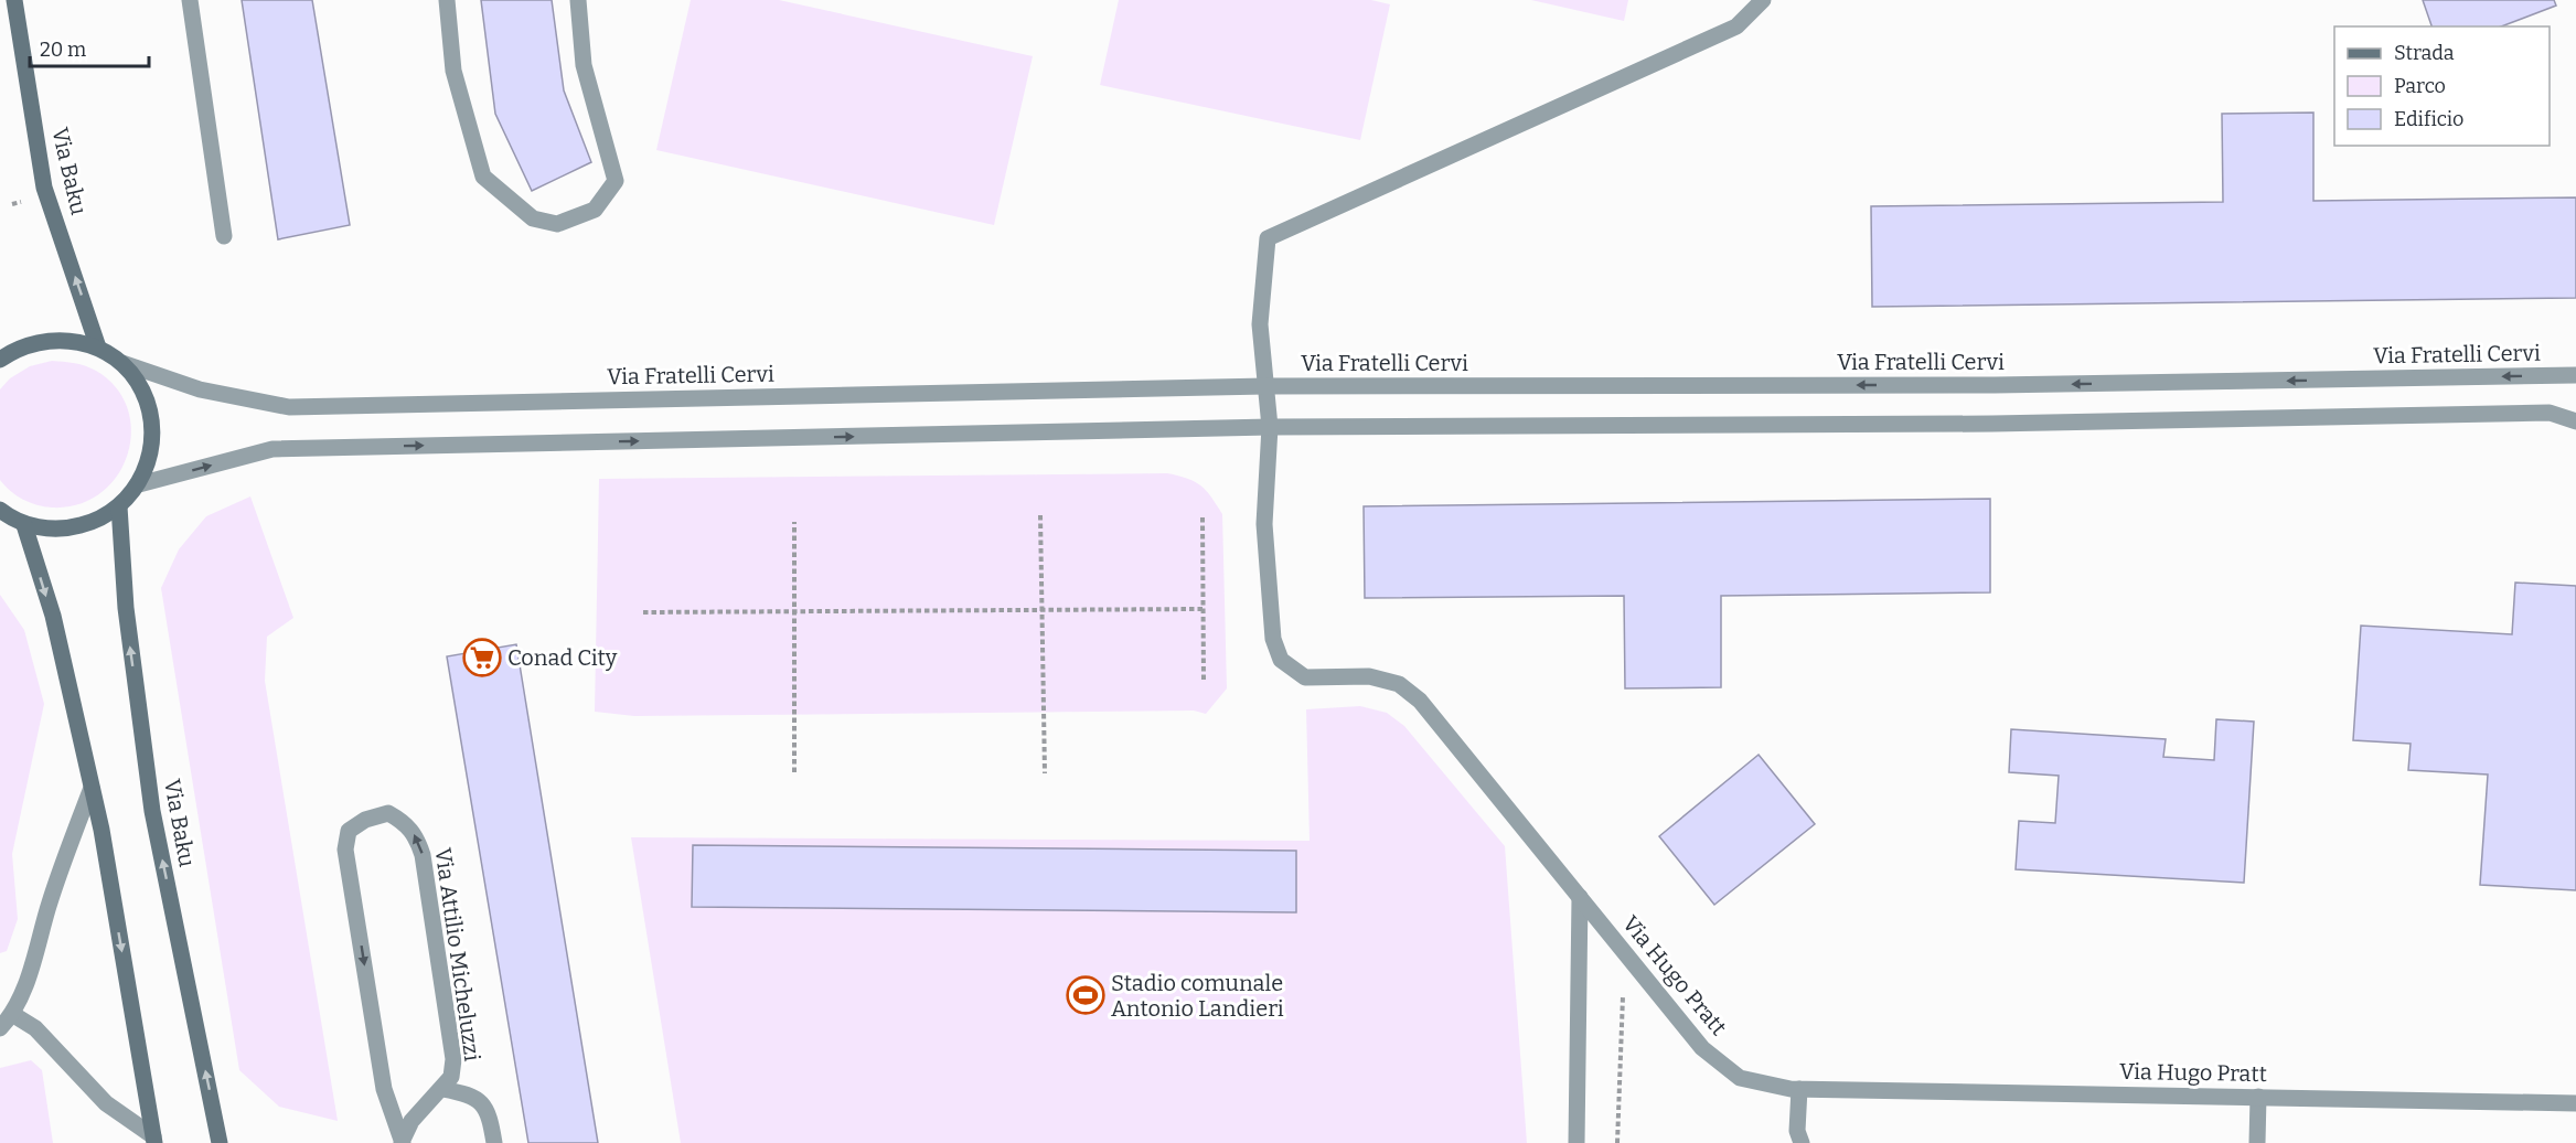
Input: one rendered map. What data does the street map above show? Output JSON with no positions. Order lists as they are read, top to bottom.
{
  "streets": {
    "main road": ["Via Baku"],
    "street": ["Via Fratelli Cervi", "Via Attilio Micheluzzi", "Via Hugo Pratt"]
  },
  "places": {
    "supermarket": ["Conad City"],
    "sports": ["Stadio comunale Antonio Landieri"]
  },
  "legend": ["Strada", "Parco", "Edificio"],
  "scale_bar": "20 m"
}
